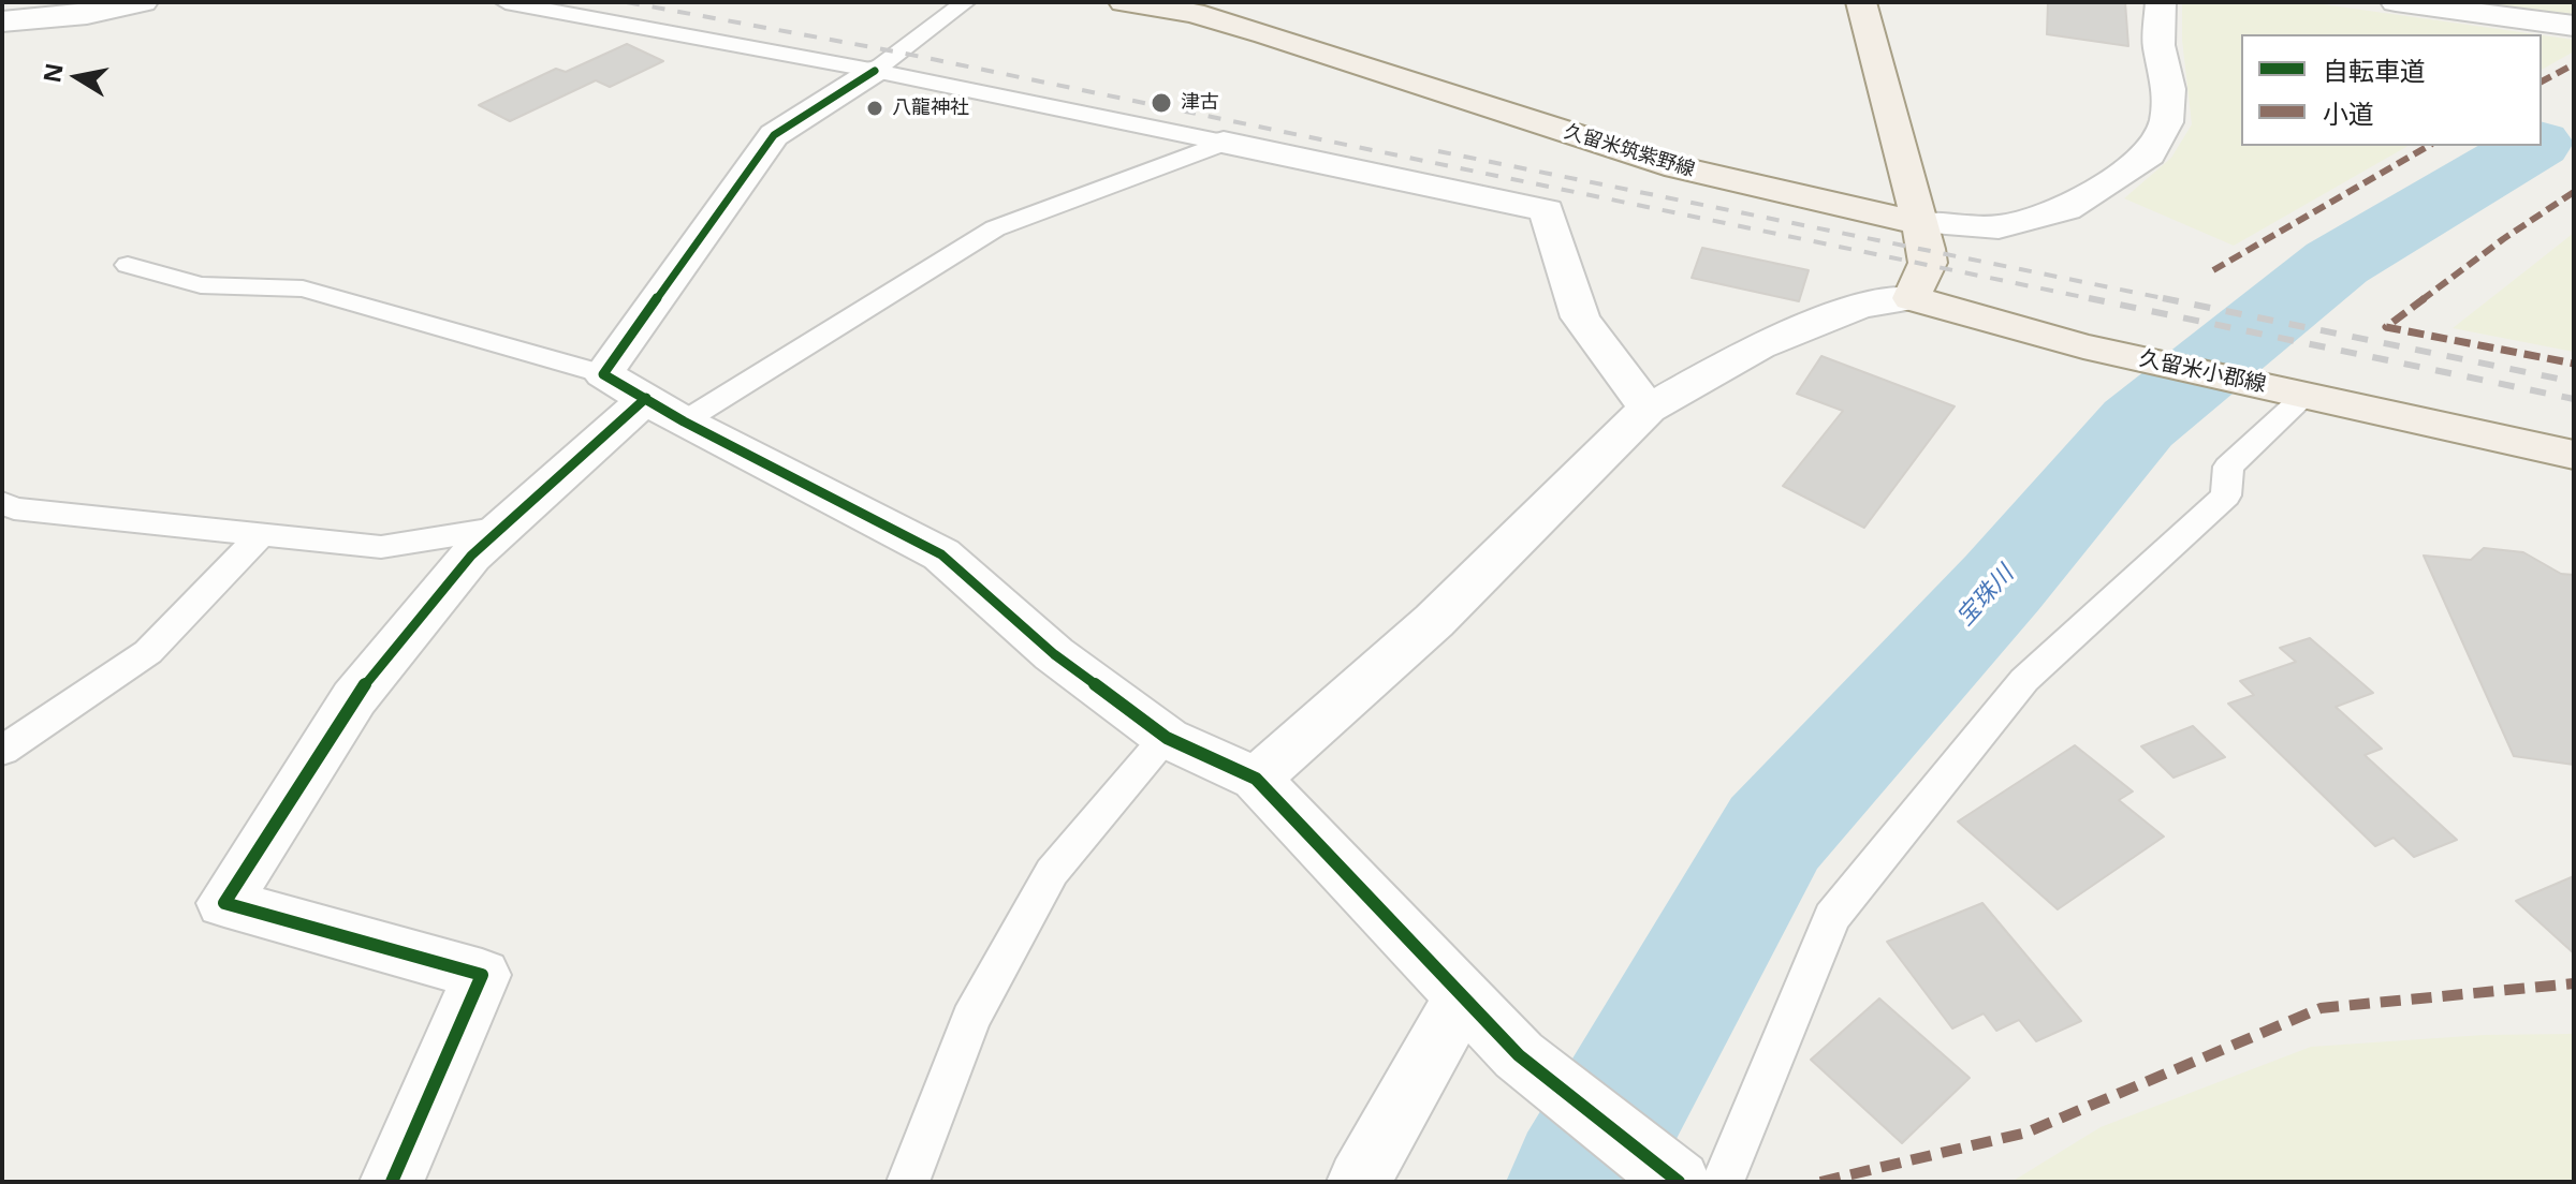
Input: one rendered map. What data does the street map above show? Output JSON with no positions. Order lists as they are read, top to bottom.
{
  "streets": {
    "main road": ["久留米筑紫野線", "久留米小郡線"]
  },
  "water": ["宝珠川"],
  "places": ["津古", "八龍神社"],
  "legend": ["自転車道", "小道"],
  "north": "left"
}
